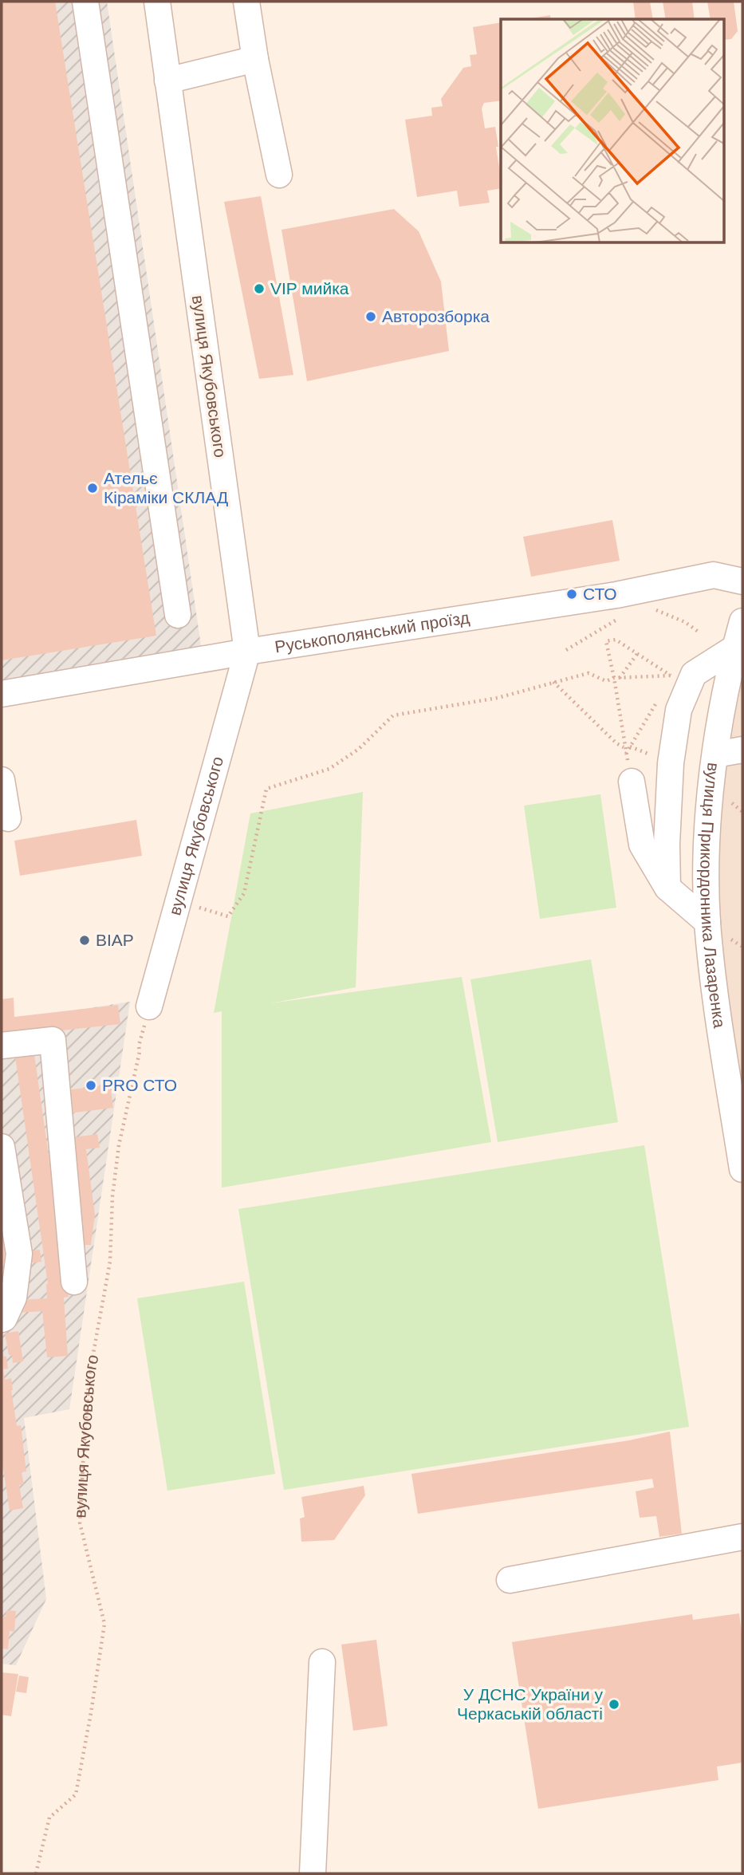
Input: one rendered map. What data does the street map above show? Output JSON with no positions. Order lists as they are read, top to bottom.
{
  "streets": {
    "street": ["вулиця Якубовського", "Руськополянський проїзд", "вулиця Прикордонника Лазаренка"]
  },
  "crossings": [
    ["вулиця Якубовського", "Руськополянський проїзд"]
  ],
  "places": [
    "VIP мийка",
    "Авторозборка",
    "Ательє Кіраміки СКЛАД",
    "СТО",
    "ВІАР",
    "PRO СТО",
    "У ДСНС України у Черкаській області"
  ]
}
